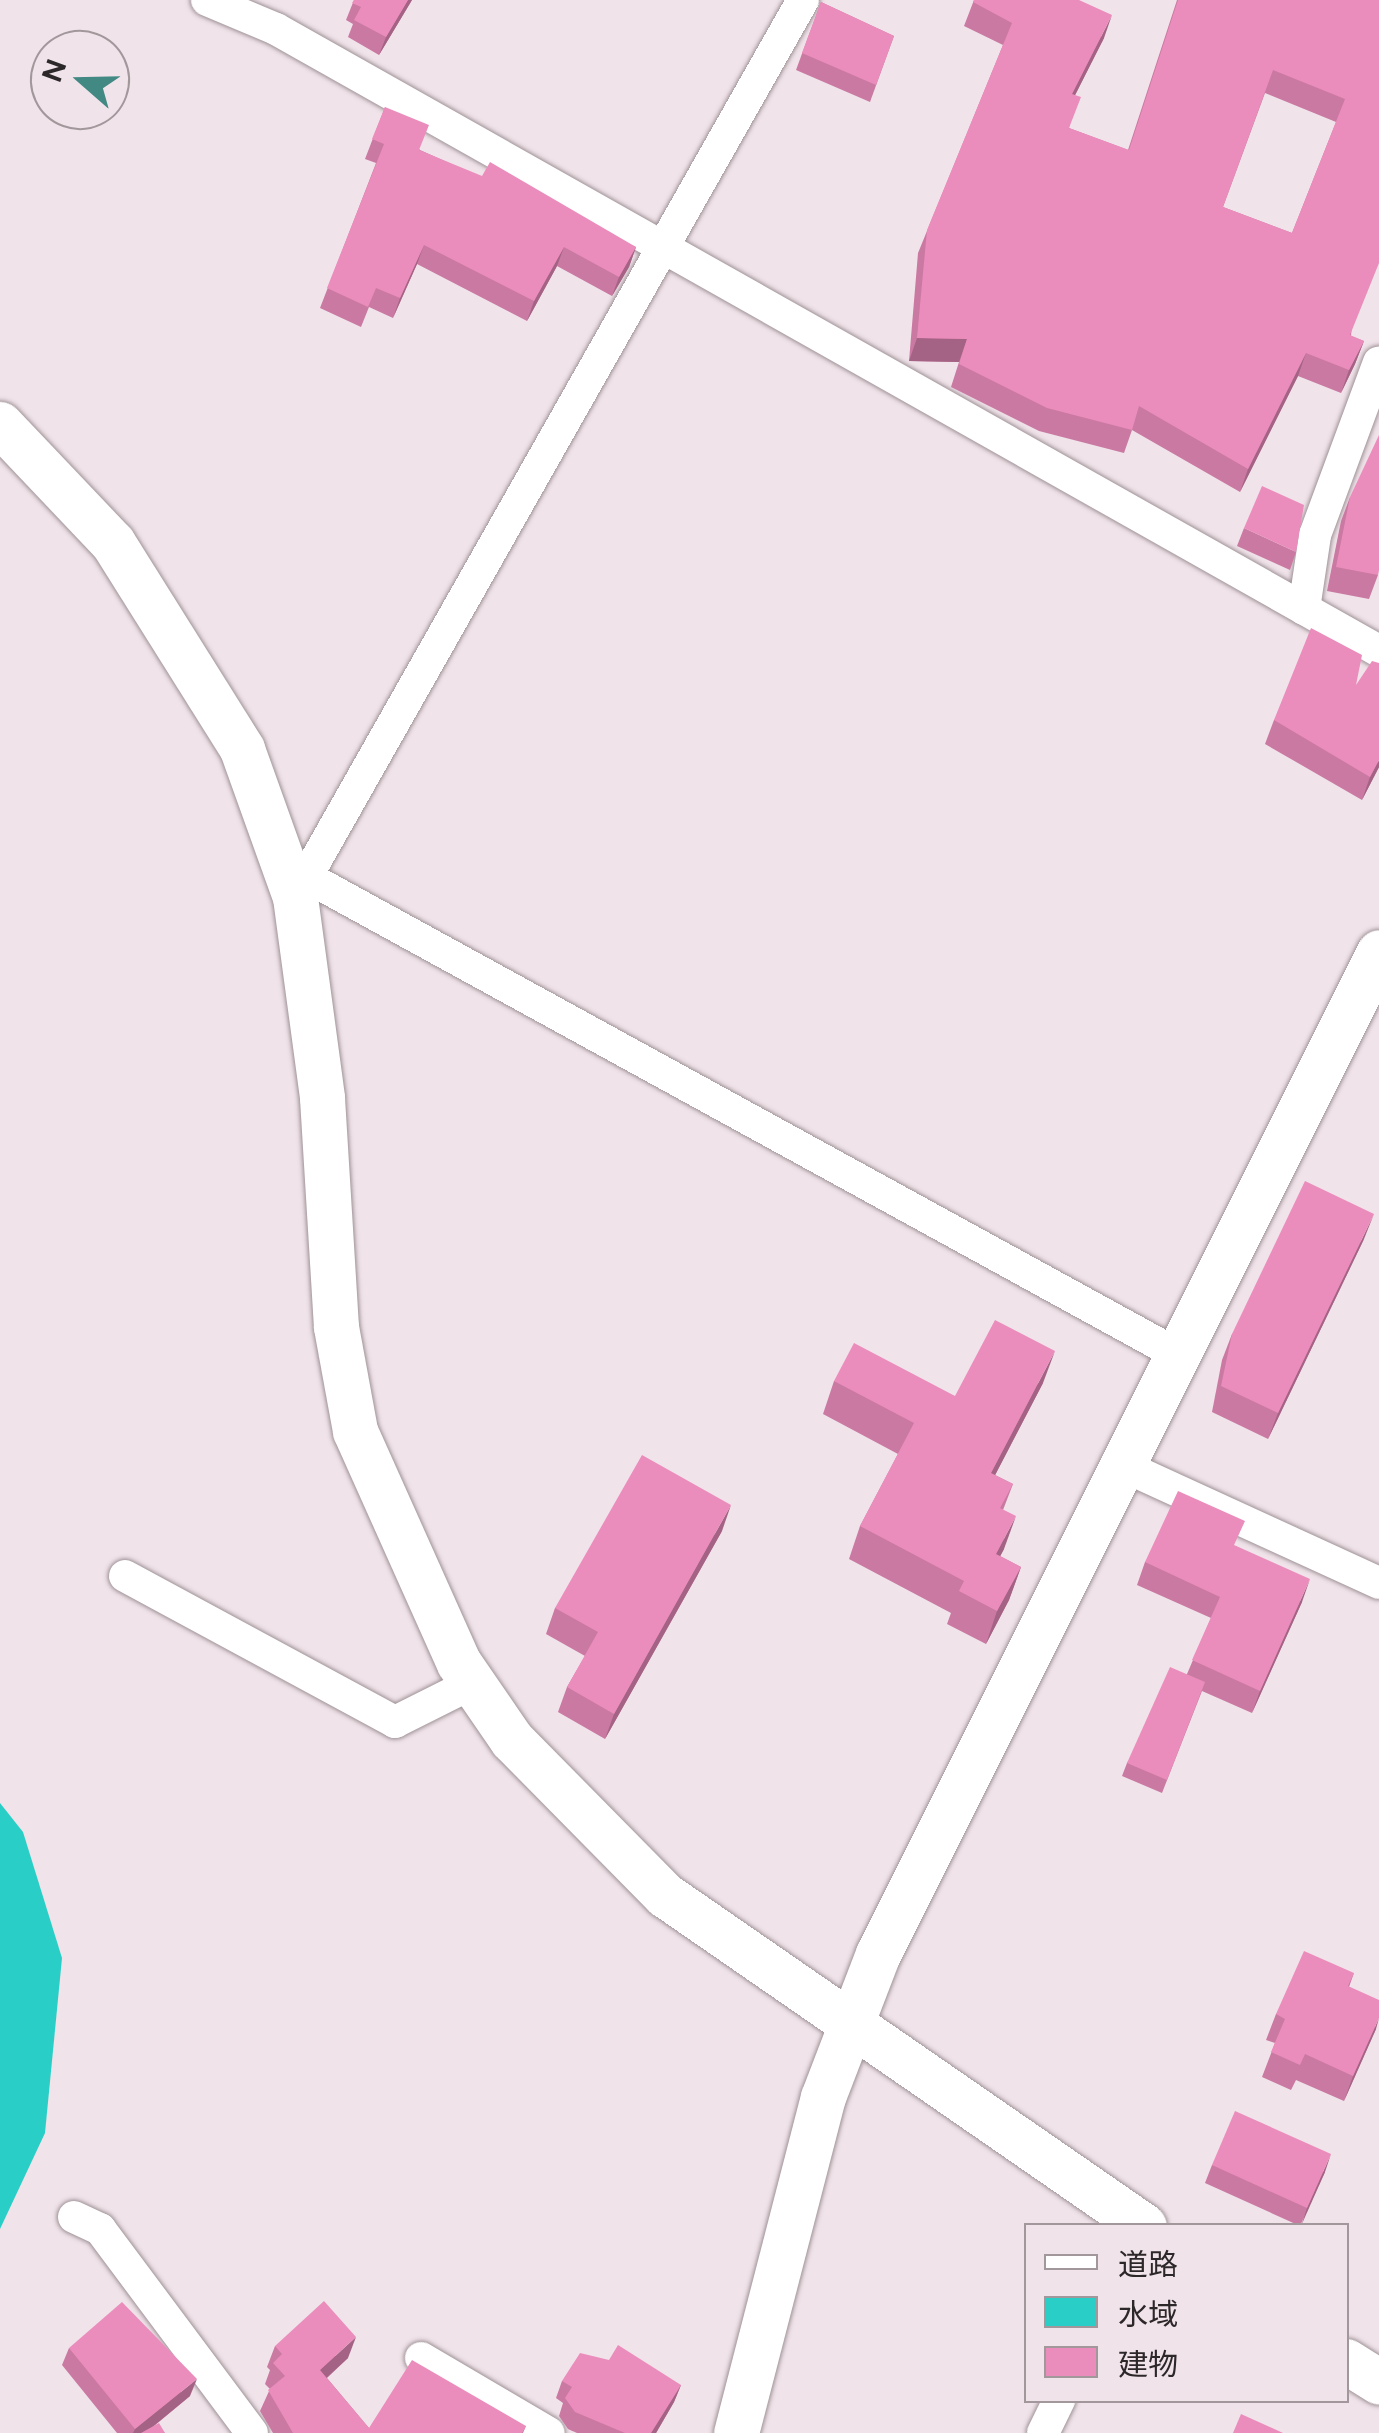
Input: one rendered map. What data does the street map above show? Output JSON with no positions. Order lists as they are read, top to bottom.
{
  "legend": ["道路", "水域", "建物"],
  "north": "left"
}
